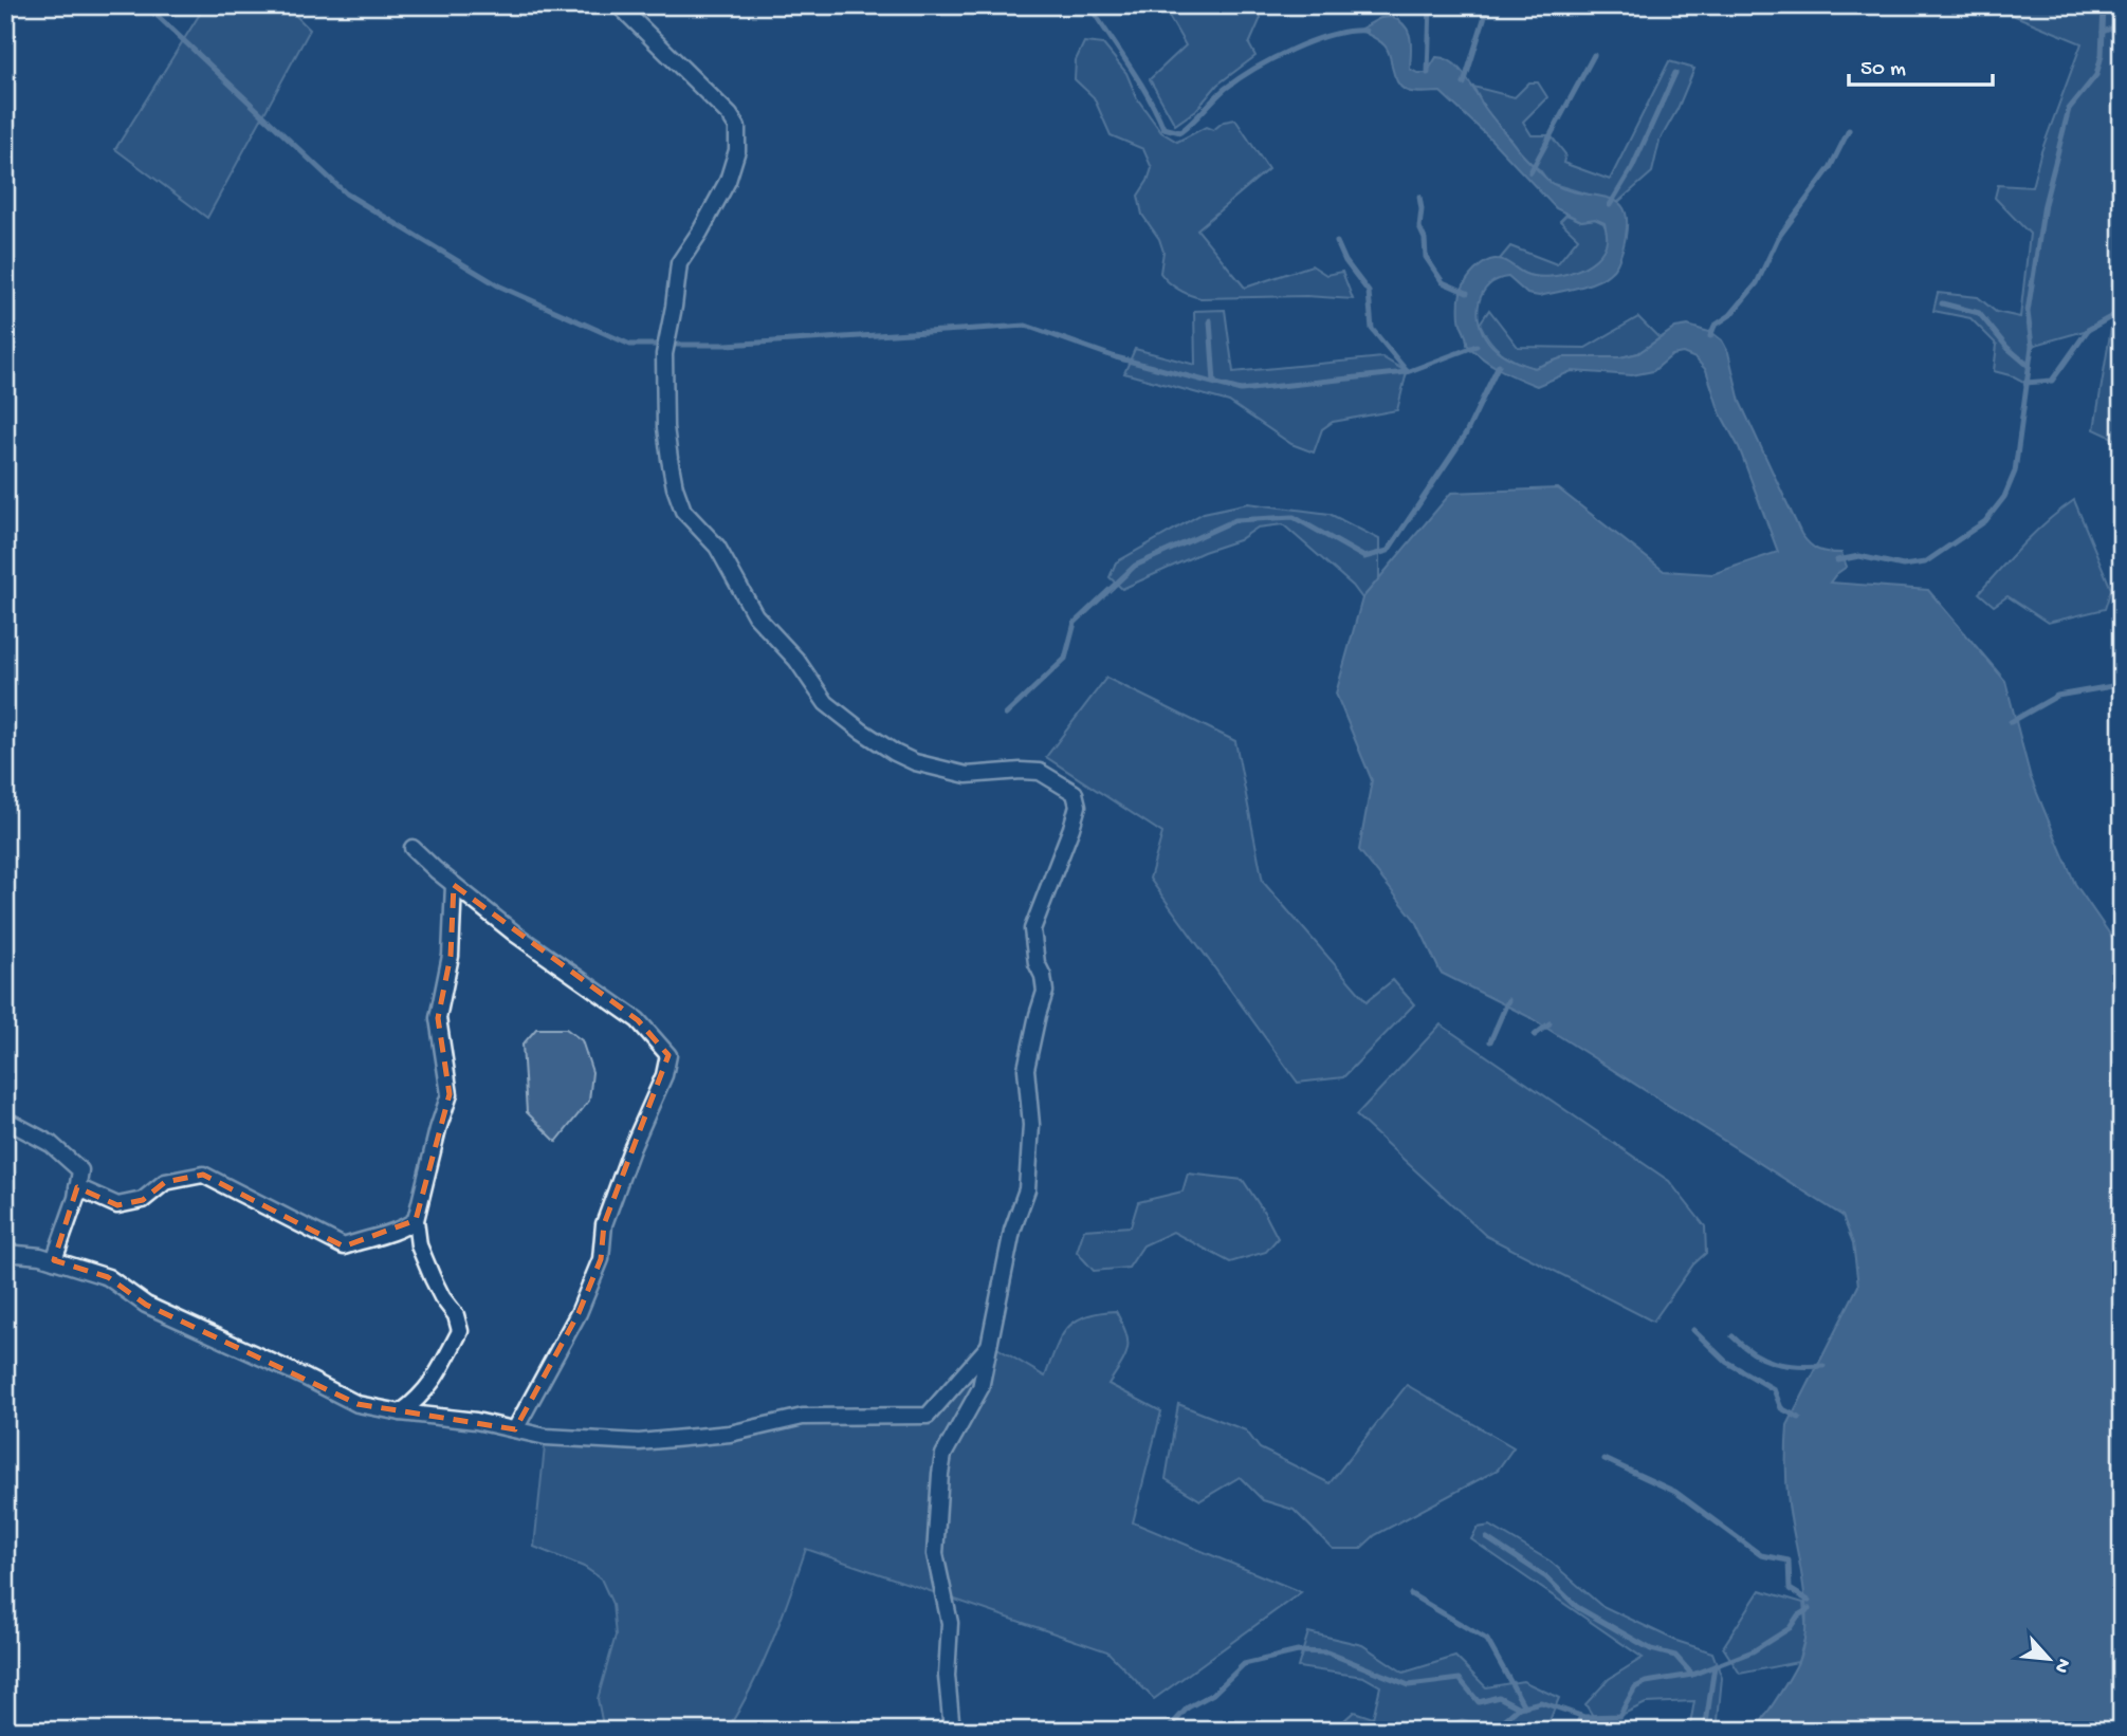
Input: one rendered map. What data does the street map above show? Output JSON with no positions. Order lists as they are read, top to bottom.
{
  "scale_bar": "50 m",
  "north": "bottom right"
}
